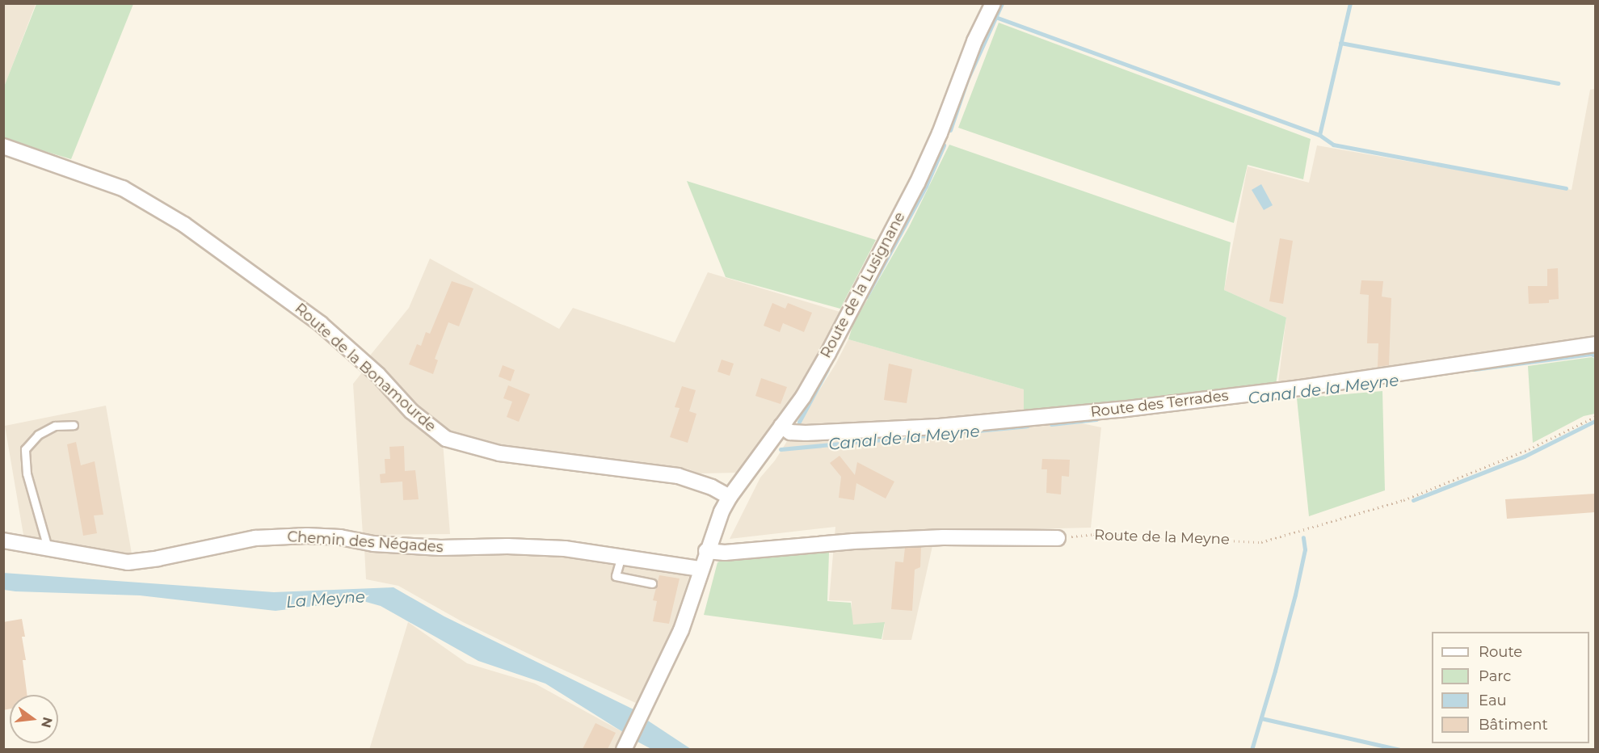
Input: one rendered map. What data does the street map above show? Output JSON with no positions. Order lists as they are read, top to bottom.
{
  "streets": {
    "street": [
      "Route de la Lusignane",
      "Route de la Bonamourde",
      "Route des Terrades",
      "Chemin des Négades"
    ],
    "path": ["Route de la Meyne"]
  },
  "crossings": [
    ["Route de la Lusignane", "Route de la Bonamourde"],
    ["Route de la Lusignane", "Route des Terrades"],
    ["Route de la Lusignane", "Chemin des Négades"]
  ],
  "water": ["Canal de la Meyne", "La Meyne"],
  "legend": [
    "Route",
    "Parc",
    "Eau",
    "Bâtiment"
  ],
  "north": "right"
}
